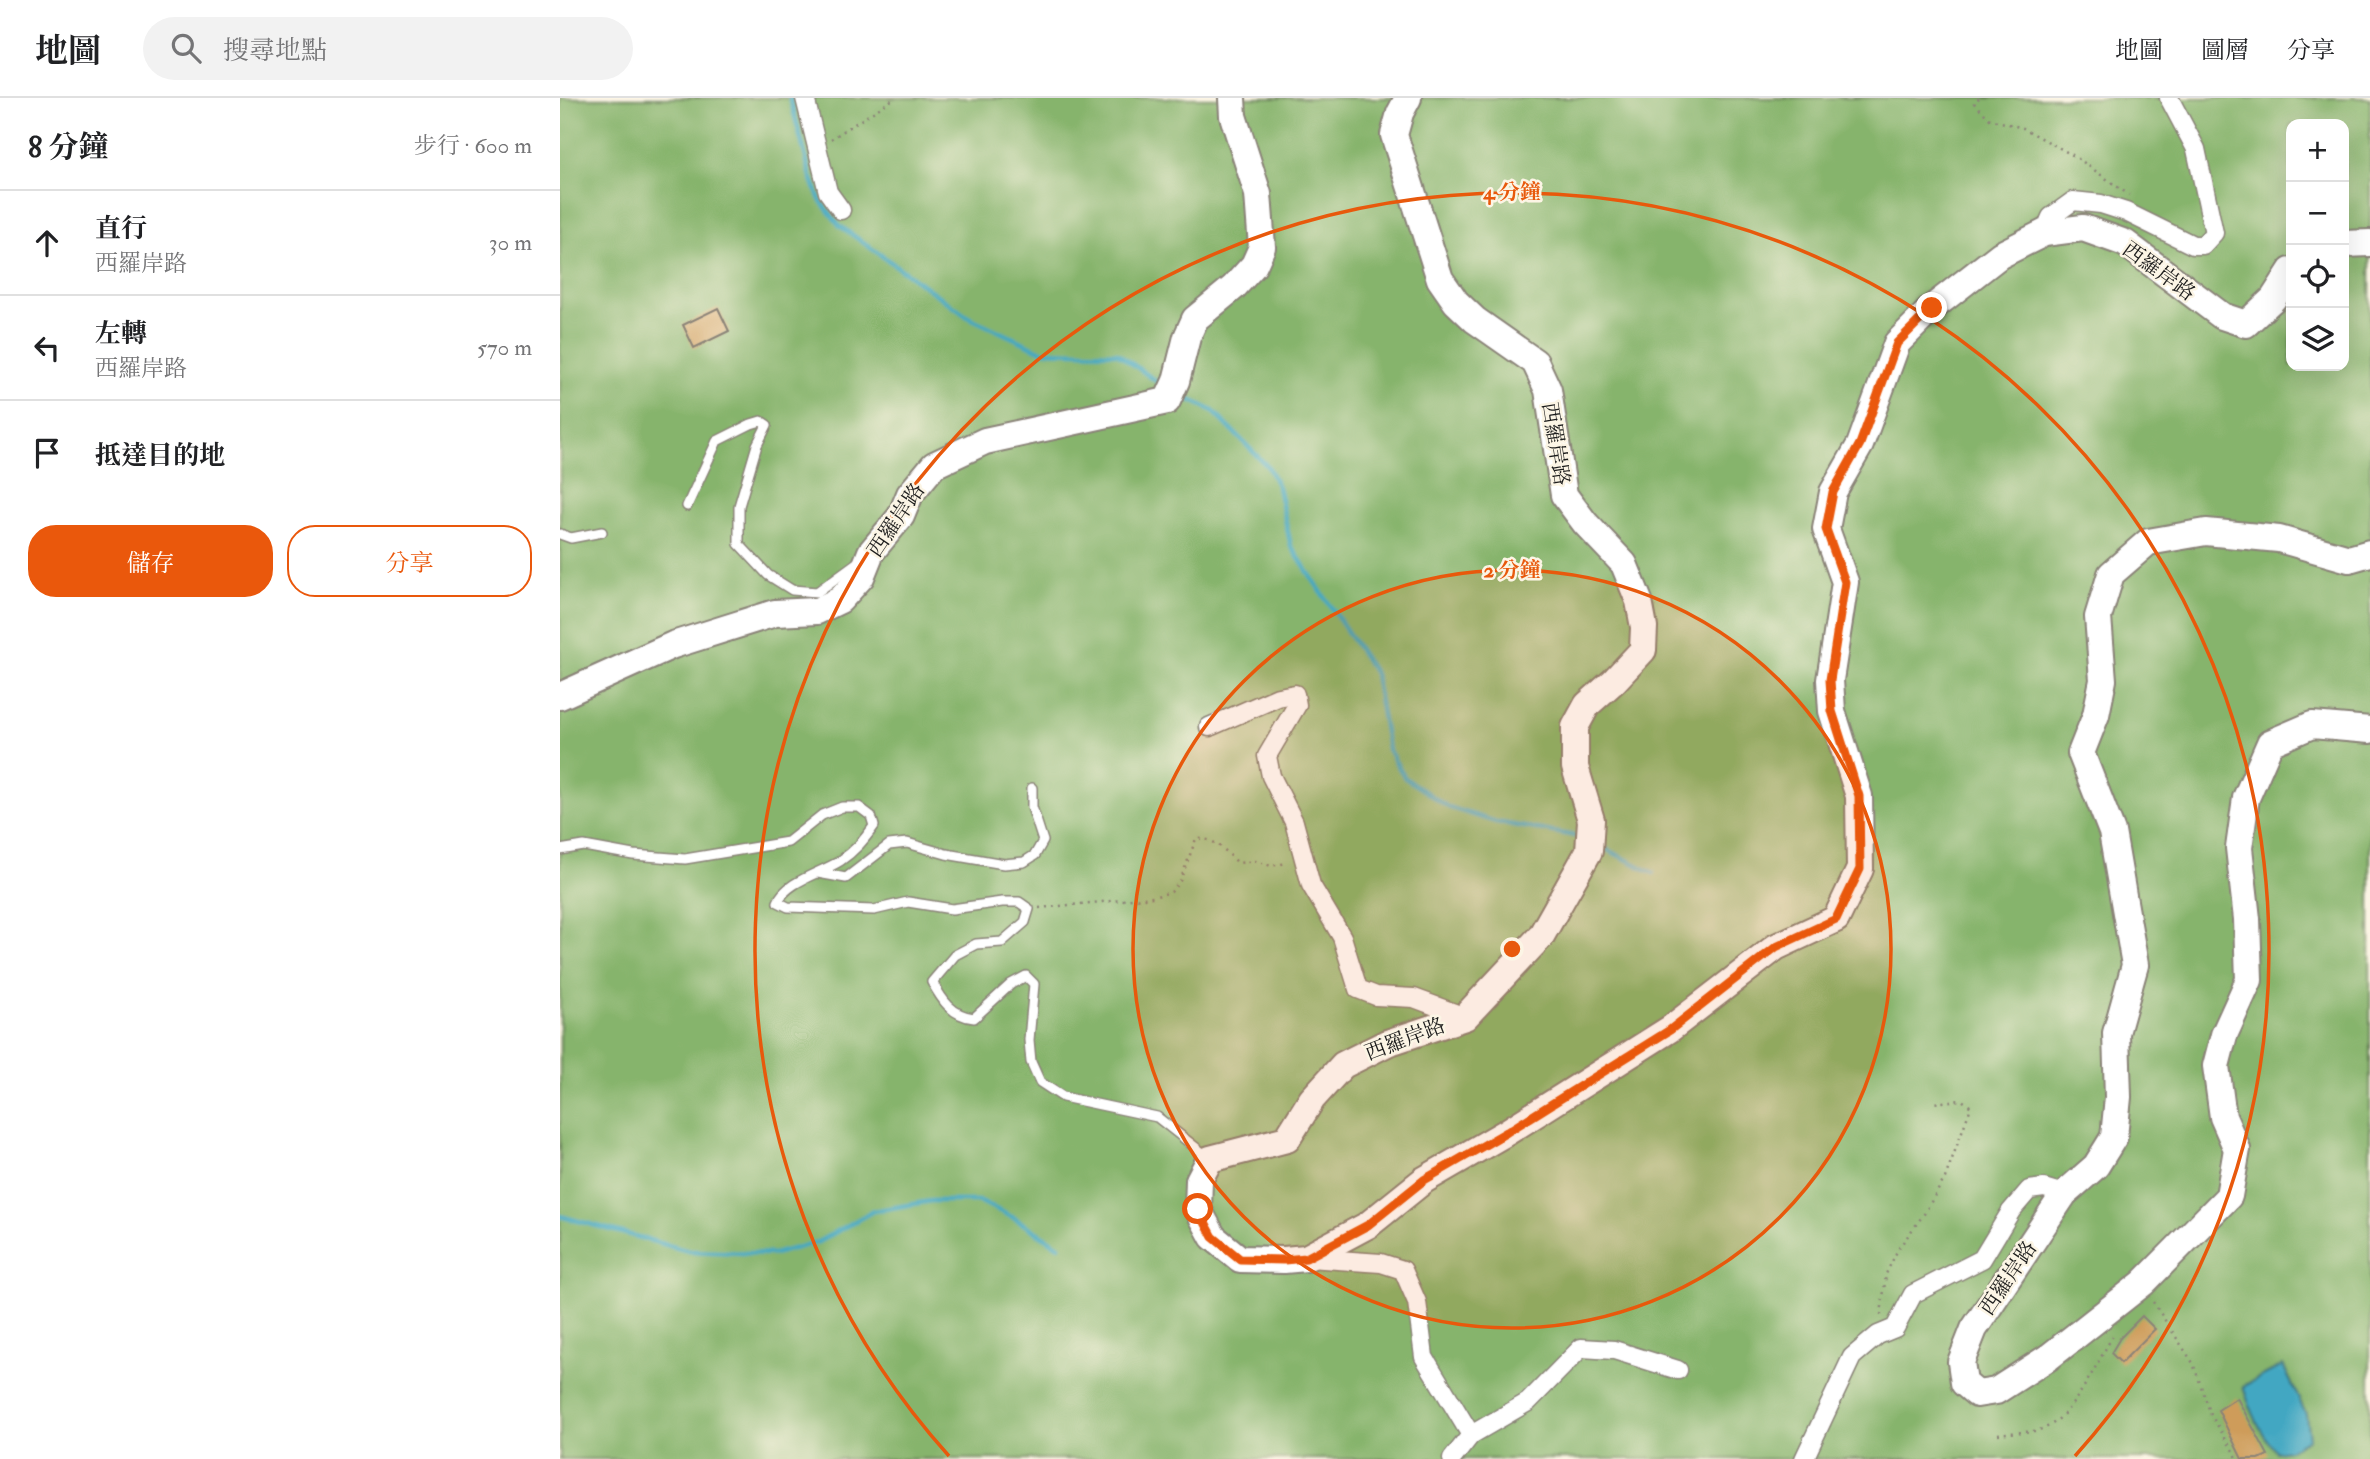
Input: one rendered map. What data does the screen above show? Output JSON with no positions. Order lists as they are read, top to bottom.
{
  "streets": {
    "street": ["西羅岸路"]
  },
  "page": {
    "header": "地圖",
    "search": "搜尋地點",
    "nav": ["地圖", "圖層", "分享"],
    "heading": ["8 分鐘", "步行 · 600 m"],
    "map_buttons": ["+", "−"],
    "list": [
      ["直行", "西羅岸路", "30 m"],
      ["左轉", "西羅岸路", "570 m"],
      "抵達目的地"
    ],
    "buttons": ["儲存", "分享"]
  },
  "rings": ["4 分鐘", "2 分鐘"]
}
